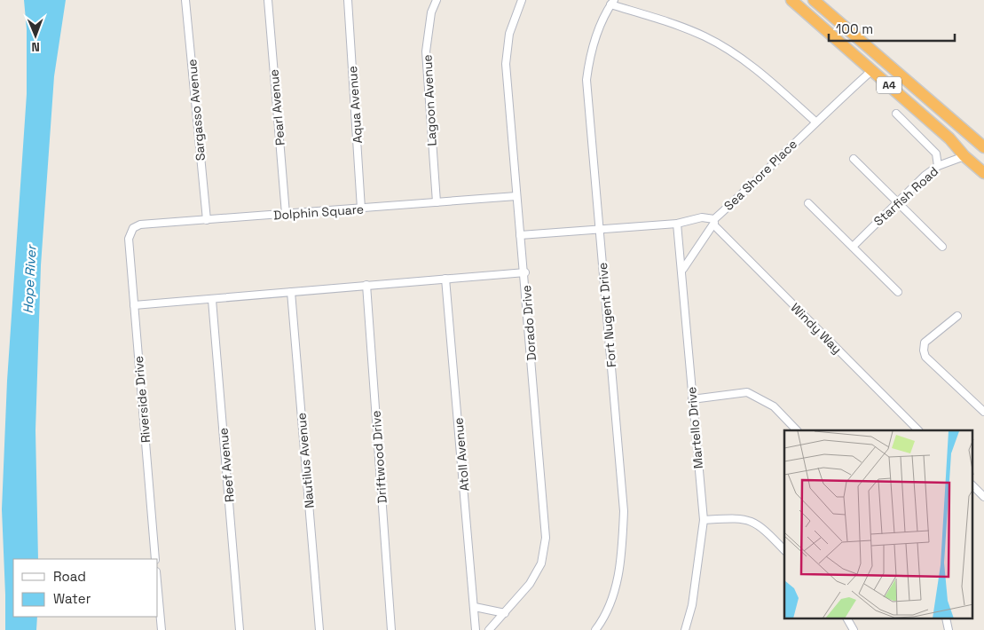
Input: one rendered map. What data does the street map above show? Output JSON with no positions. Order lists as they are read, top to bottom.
{
  "streets": {
    "highway": ["A4"],
    "street": [
      "Lagoon Avenue",
      "Aqua Avenue",
      "Pearl Avenue",
      "Sargasso Avenue",
      "Sea Shore Place",
      "Starfish Road",
      "Dolphin Square",
      "Fort Nugent Drive",
      "Dorado Drive",
      "Windy Way",
      "Riverside Drive",
      "Martello Drive",
      "Atoll Avenue",
      "Driftwood Drive",
      "Nautilus Avenue",
      "Reef Avenue"
    ]
  },
  "crossings": [
    ["A4", "Sea Shore Place"],
    ["A4", "Starfish Road"],
    ["Lagoon Avenue", "Dolphin Square"],
    ["Aqua Avenue", "Dolphin Square"],
    ["Pearl Avenue", "Dolphin Square"],
    ["Sargasso Avenue", "Dolphin Square"],
    ["Sea Shore Place", "Fort Nugent Drive"],
    ["Sea Shore Place", "Dorado Drive"],
    ["Sea Shore Place", "Windy Way"],
    ["Sea Shore Place", "Martello Drive"],
    ["Dolphin Square", "Dorado Drive"],
    ["Dolphin Square", "Riverside Drive"]
  ],
  "water": ["Hope River"],
  "legend": ["Road", "Water"],
  "scale_bar": "100 m",
  "north": "bottom"
}
